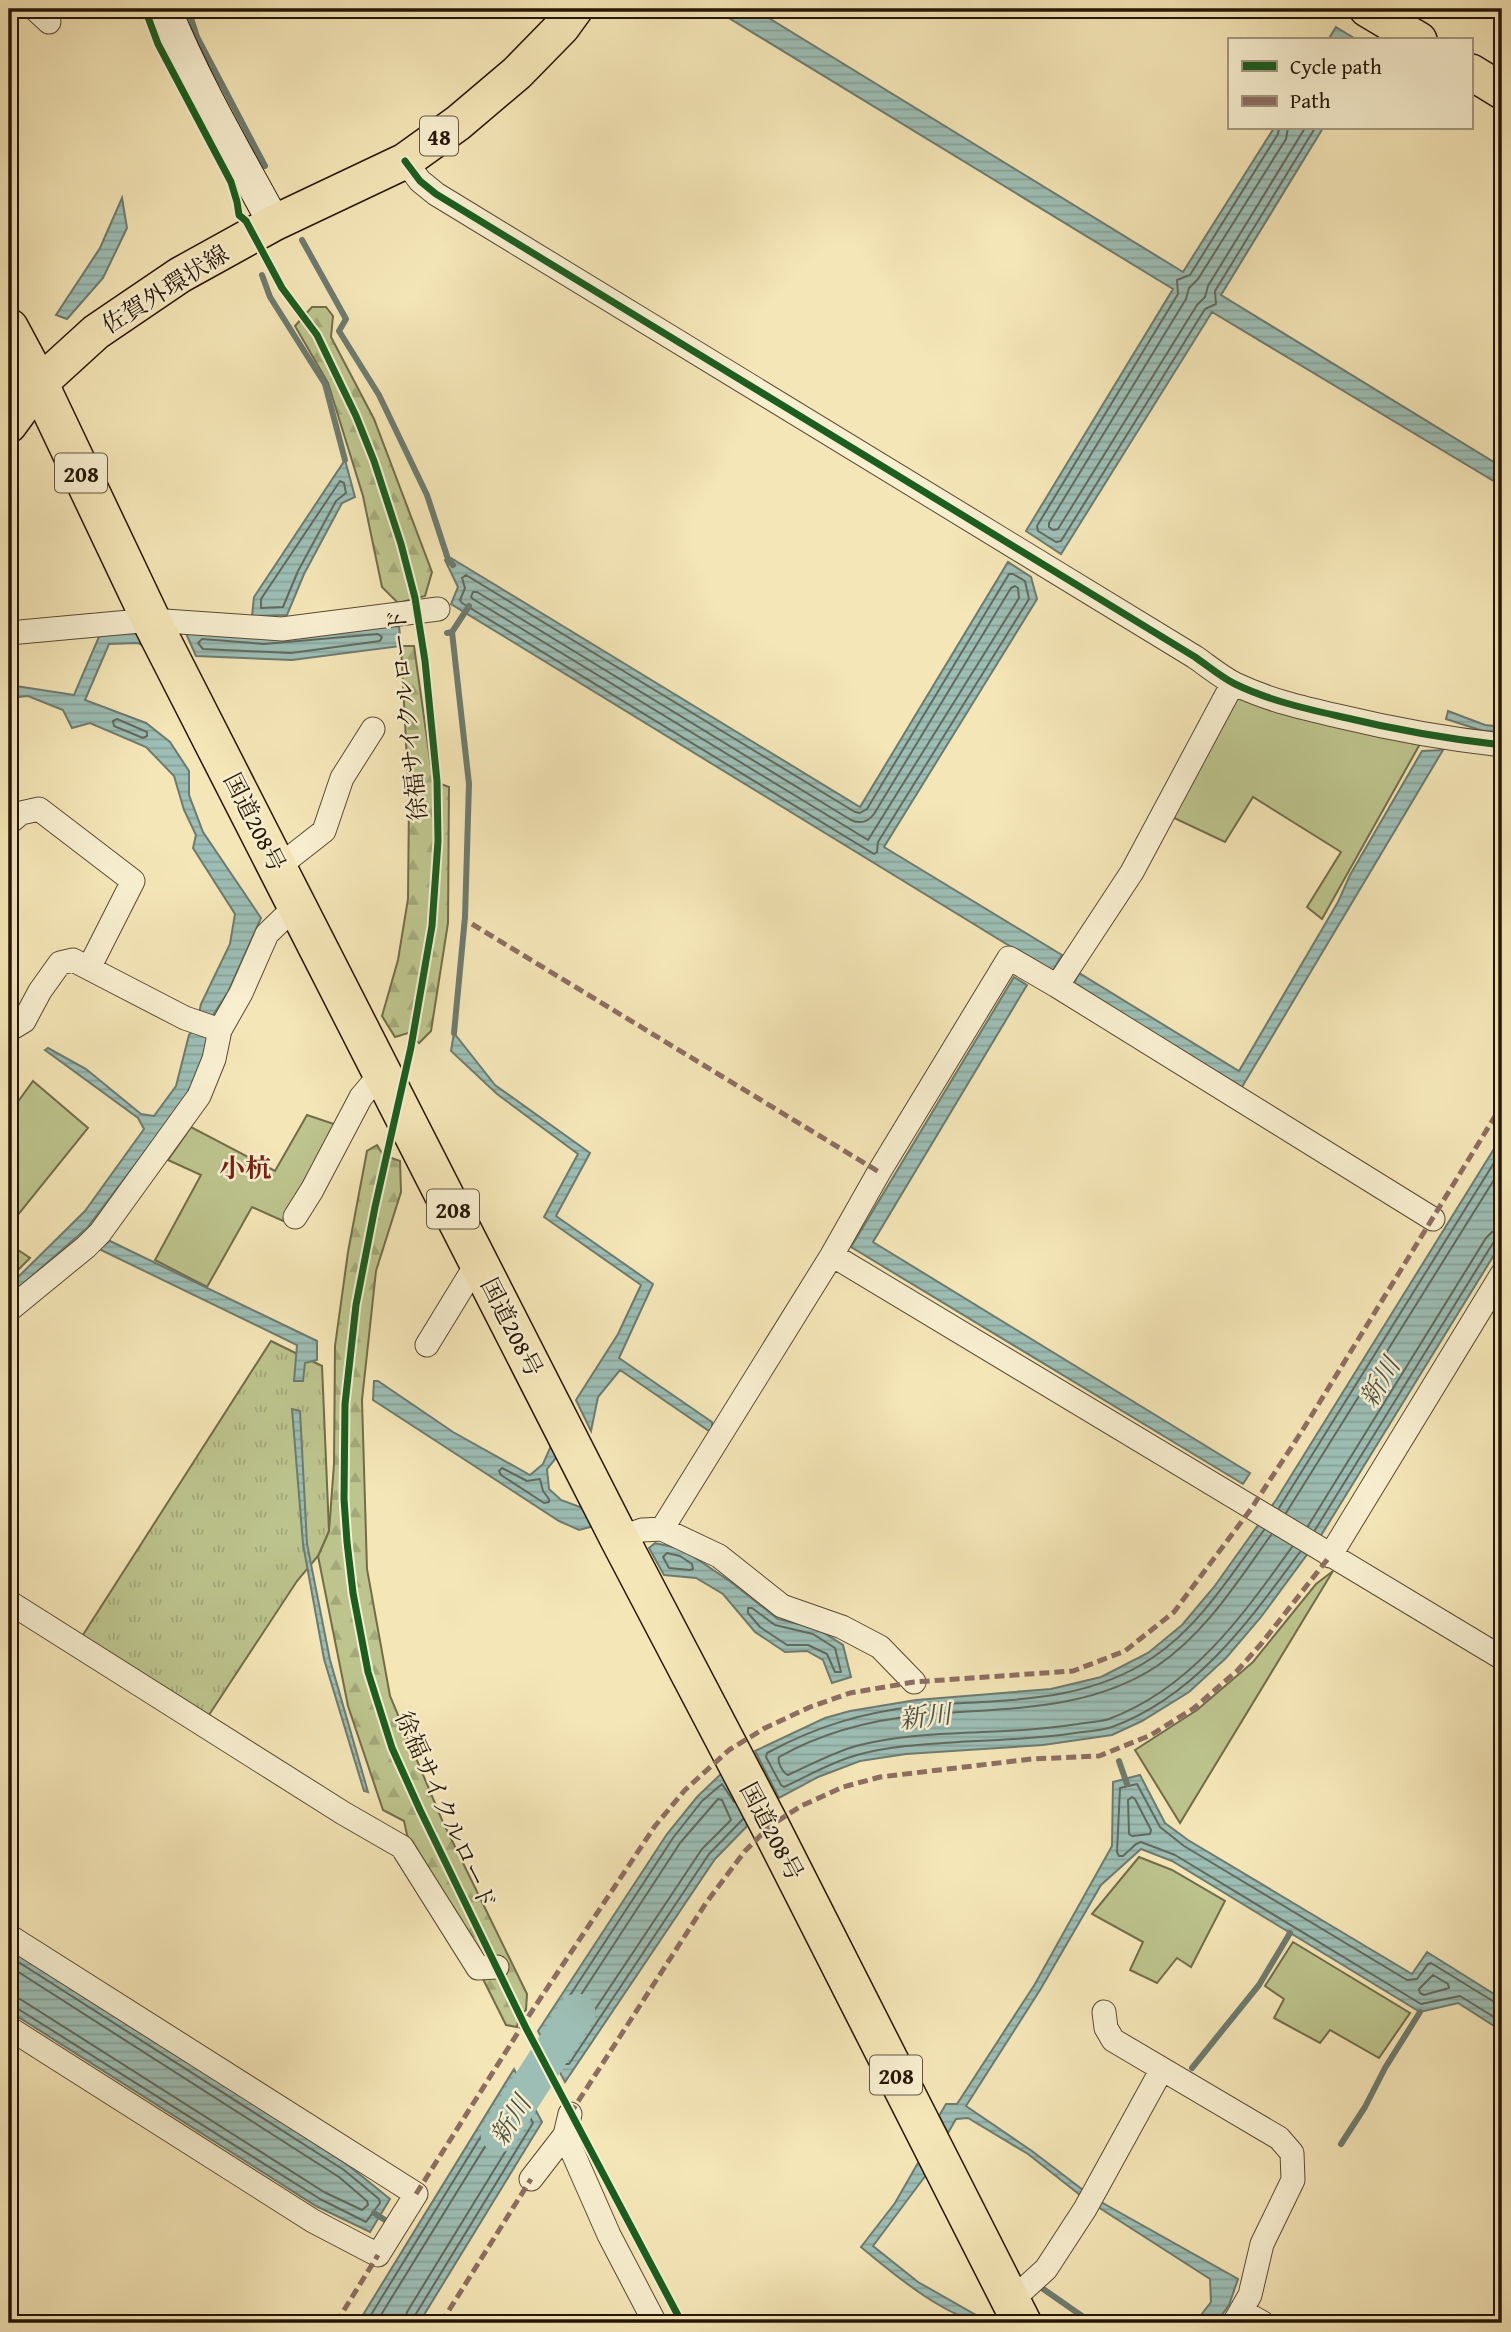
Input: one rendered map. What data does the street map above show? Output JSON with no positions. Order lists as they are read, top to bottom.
{
  "streets": {
    "highway": ["208", "国道208号"],
    "main road": ["48", "佐賀外環状線"],
    "cycle path": ["徐福サイクルロード"]
  },
  "crossings": [
    ["佐賀外環状線", "国道208号"]
  ],
  "districts": ["小杭"],
  "water": ["新川"],
  "legend": ["Cycle path", "Path"]
}
